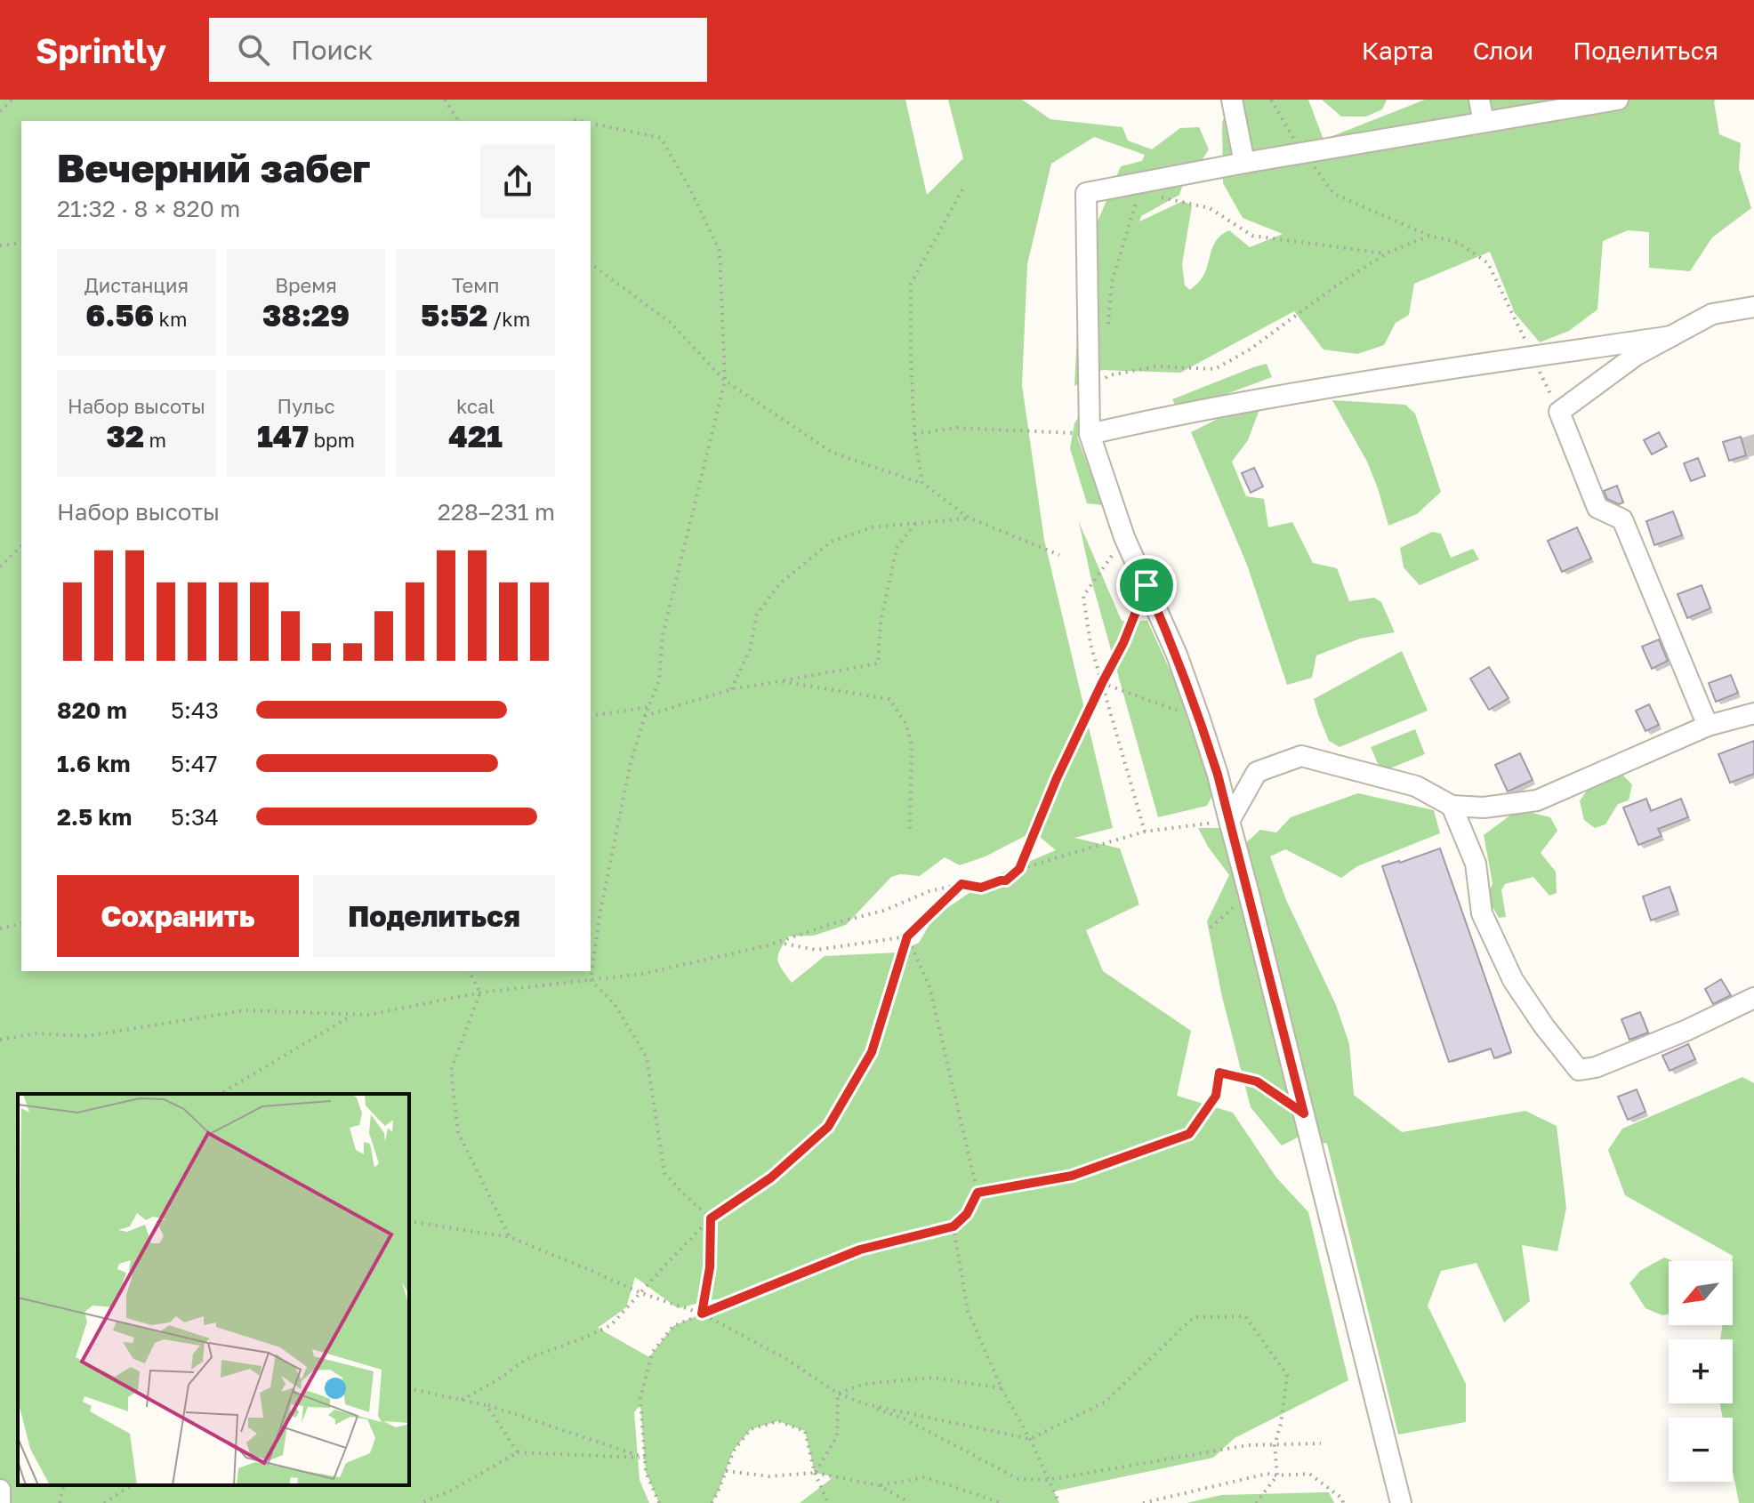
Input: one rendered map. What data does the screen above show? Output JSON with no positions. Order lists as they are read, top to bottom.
{
  "north": "bottom left",
  "page": {
    "header": "Sprintly",
    "search": "Поиск",
    "nav": ["Карта", "Слои", "Поделиться"],
    "heading": ["Вечерний забег", "21:32 · 8 × 820 m"],
    "stats": [
      ["Дистанция", "6.56 km"],
      ["Время", "38:29"],
      ["Темп", "5:52 /km"],
      ["Набор высоты", "32 m"],
      ["Пульс", "147 bpm"],
      ["kcal", "421"]
    ],
    "chart": ["Набор высоты", "228–231 m"],
    "list": [
      {
        "name": "820 m",
        "note": "5:43"
      },
      {
        "name": "1.6 km",
        "note": "5:47"
      },
      {
        "name": "2.5 km",
        "note": "5:34"
      }
    ],
    "buttons": ["Сохранить", "Поделиться"],
    "map_buttons": ["+", "−"]
  }
}
